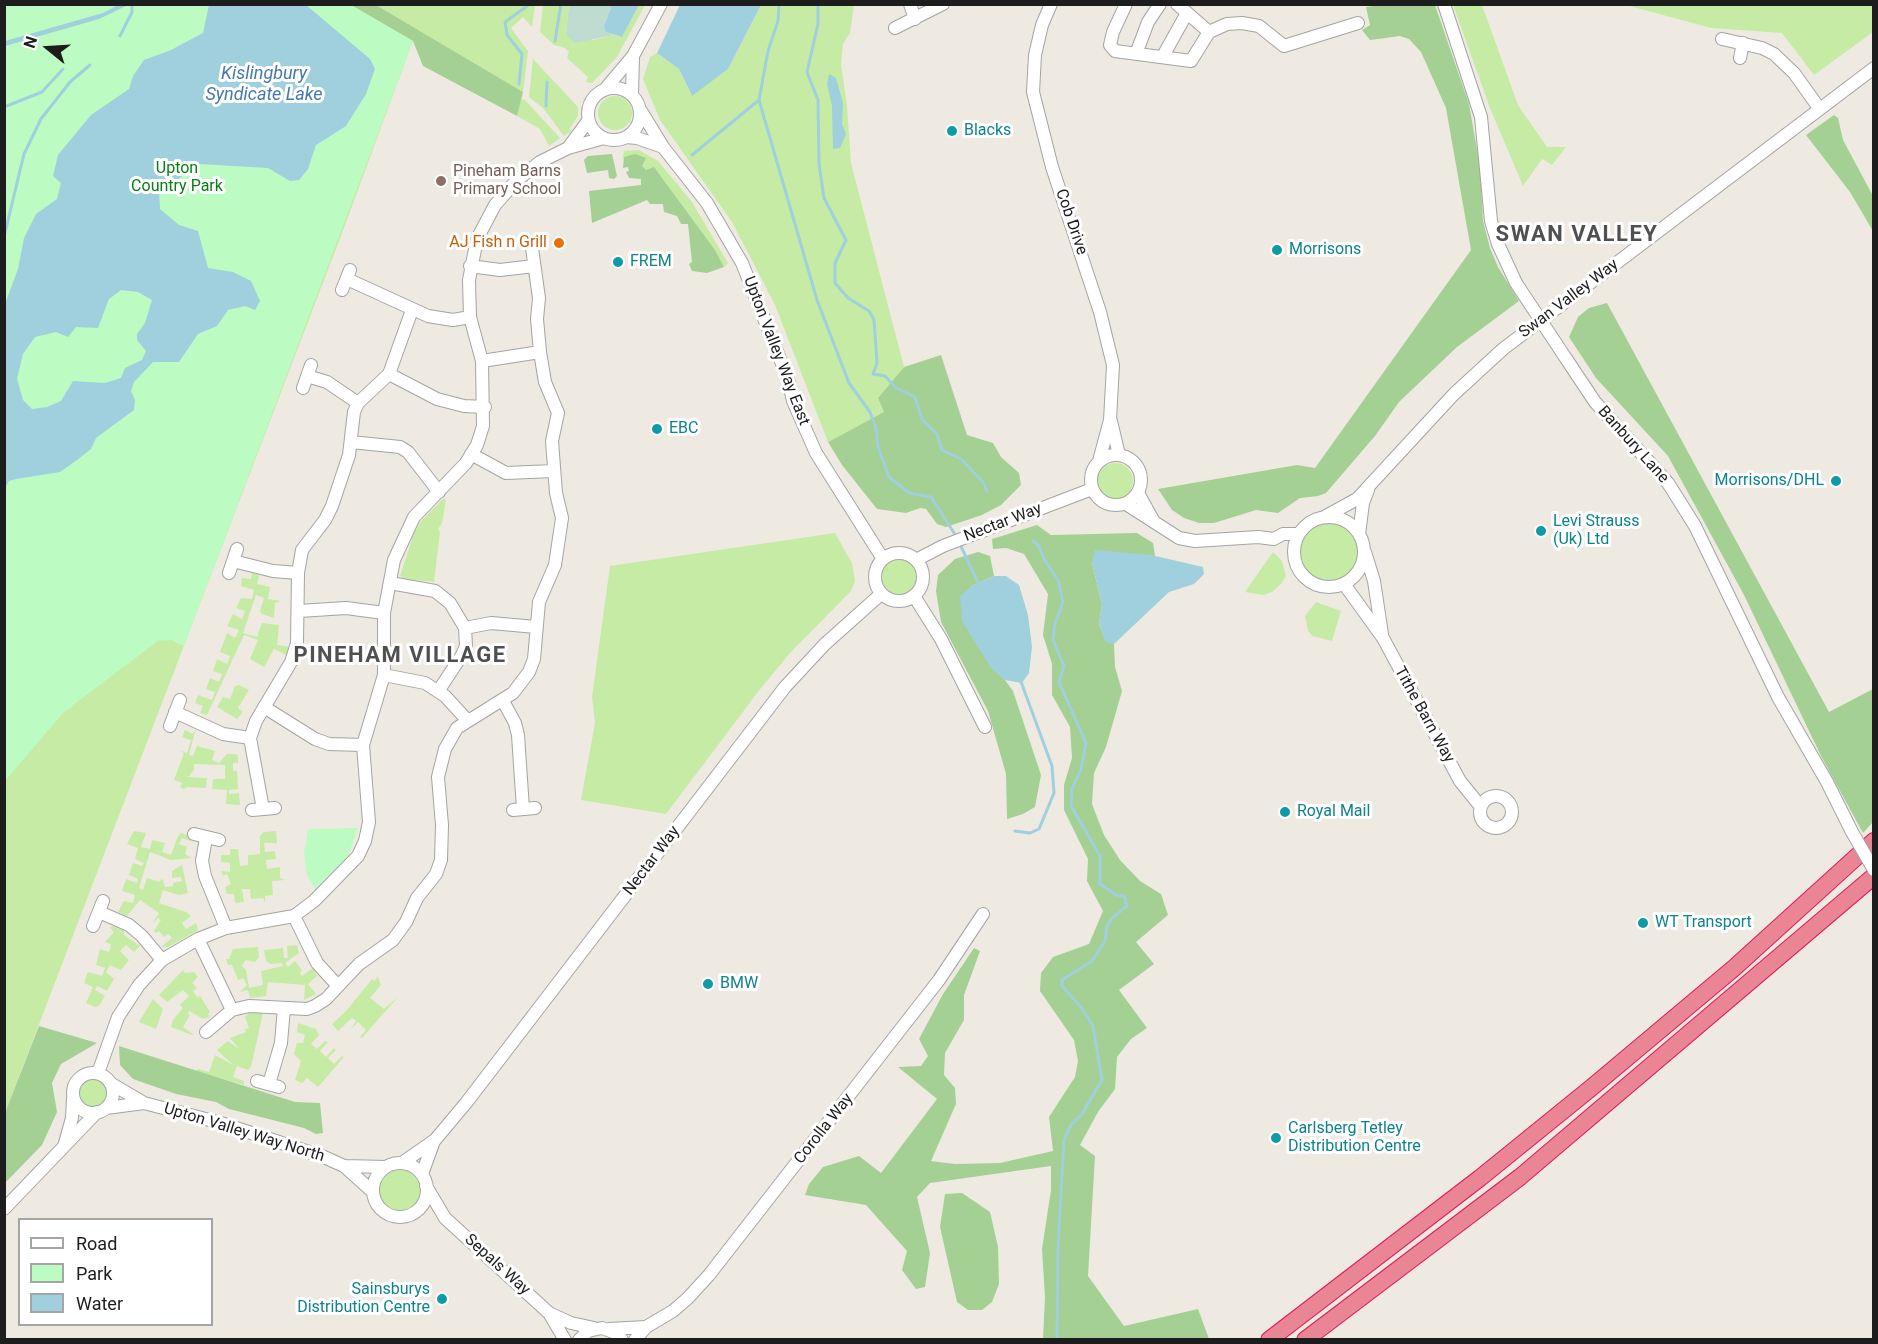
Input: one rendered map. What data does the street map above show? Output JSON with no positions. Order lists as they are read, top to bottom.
{
  "streets": {
    "street": [
      "Cob Drive",
      "Swan Valley Way",
      "Upton Valley Way East",
      "Banbury Lane",
      "Nectar Way",
      "Tithe Barn Way",
      "Corolla Way",
      "Upton Valley Way North",
      "Sepals Way"
    ]
  },
  "crossings": [
    ["Cob Drive", "Nectar Way"],
    ["Swan Valley Way", "Tithe Barn Way"],
    ["Upton Valley Way East", "Nectar Way"],
    ["Nectar Way", "Upton Valley Way North"],
    ["Nectar Way", "Sepals Way"],
    ["Corolla Way", "Sepals Way"],
    ["Upton Valley Way North", "Sepals Way"]
  ],
  "districts": ["SWAN VALLEY", "PINEHAM VILLAGE"],
  "water": ["Kislingbury Syndicate Lake"],
  "parks": ["Upton Country Park"],
  "places": [
    "Blacks",
    "Pineham Barns Primary School",
    "AJ Fish n Grill",
    "Morrisons",
    "FREM",
    "EBC",
    "Morrisons/DHL",
    "Levi Strauss (Uk) Ltd",
    "Royal Mail",
    "WT Transport",
    "BMW",
    "Carlsberg Tetley Distribution Centre",
    "Sainsburys Distribution Centre"
  ],
  "legend": ["Road", "Park", "Water"],
  "north": "left"
}
